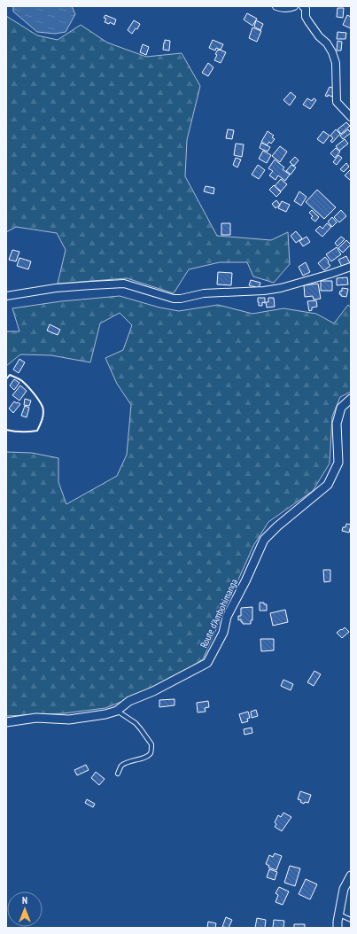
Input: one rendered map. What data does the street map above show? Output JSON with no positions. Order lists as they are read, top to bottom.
{
  "streets": {
    "street": ["Route d'Ambohimanga"]
  },
  "north": "top"
}
